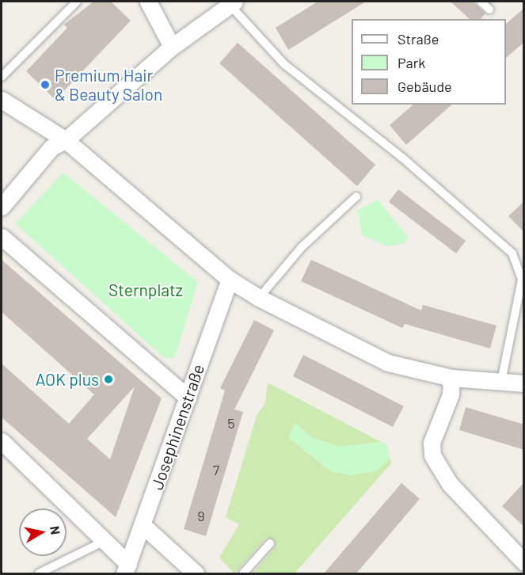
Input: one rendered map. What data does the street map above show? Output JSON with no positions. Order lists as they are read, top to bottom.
{
  "streets": {
    "street": ["Josephinenstraße"]
  },
  "parks": ["Sternplatz"],
  "places": ["Premium Hair & Beauty Salon", "AOK plus"],
  "house_numbers": ["5", "7", "9"],
  "legend": ["Straße", "Park", "Gebäude"],
  "north": "right"
}
